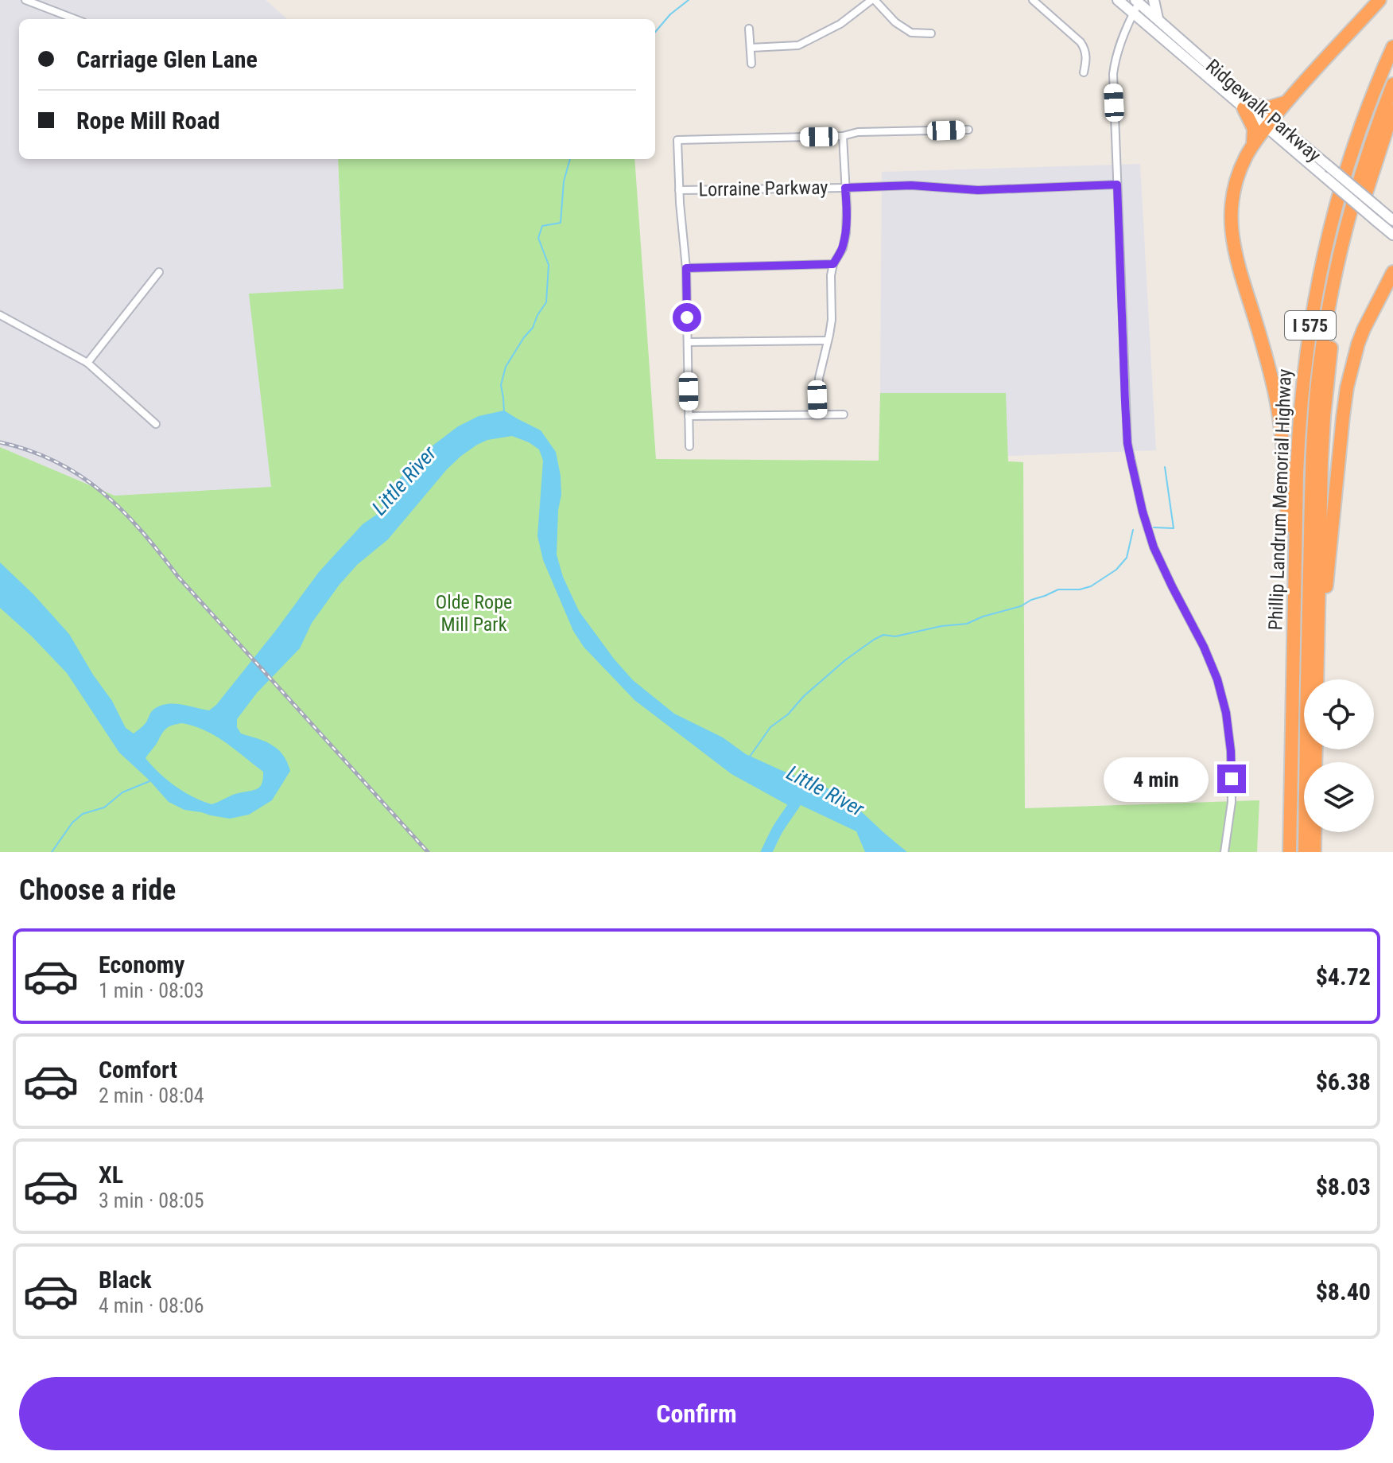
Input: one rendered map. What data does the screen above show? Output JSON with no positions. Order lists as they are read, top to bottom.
{
  "streets": {
    "highway": ["I 575", "Phillip Landrum Memorial Highway"],
    "main road": ["Ridgewalk Parkway"],
    "street": ["Lorraine Parkway"]
  },
  "water": ["Little River"],
  "parks": ["Olde Rope Mill Park"],
  "page": {
    "banner": ["Carriage Glen Lane", "Rope Mill Road"],
    "bubble": "4 min",
    "heading": "Choose a ride",
    "list": [
      {
        "name": "Economy",
        "note": "1 min · 08:03",
        "value": "$4.72"
      },
      {
        "name": "Comfort",
        "note": "2 min · 08:04",
        "value": "$6.38"
      },
      {
        "name": "XL",
        "note": "3 min · 08:05",
        "value": "$8.03"
      },
      {
        "name": "Black",
        "note": "4 min · 08:06",
        "value": "$8.40"
      }
    ],
    "buttons": "Confirm"
  }
}
